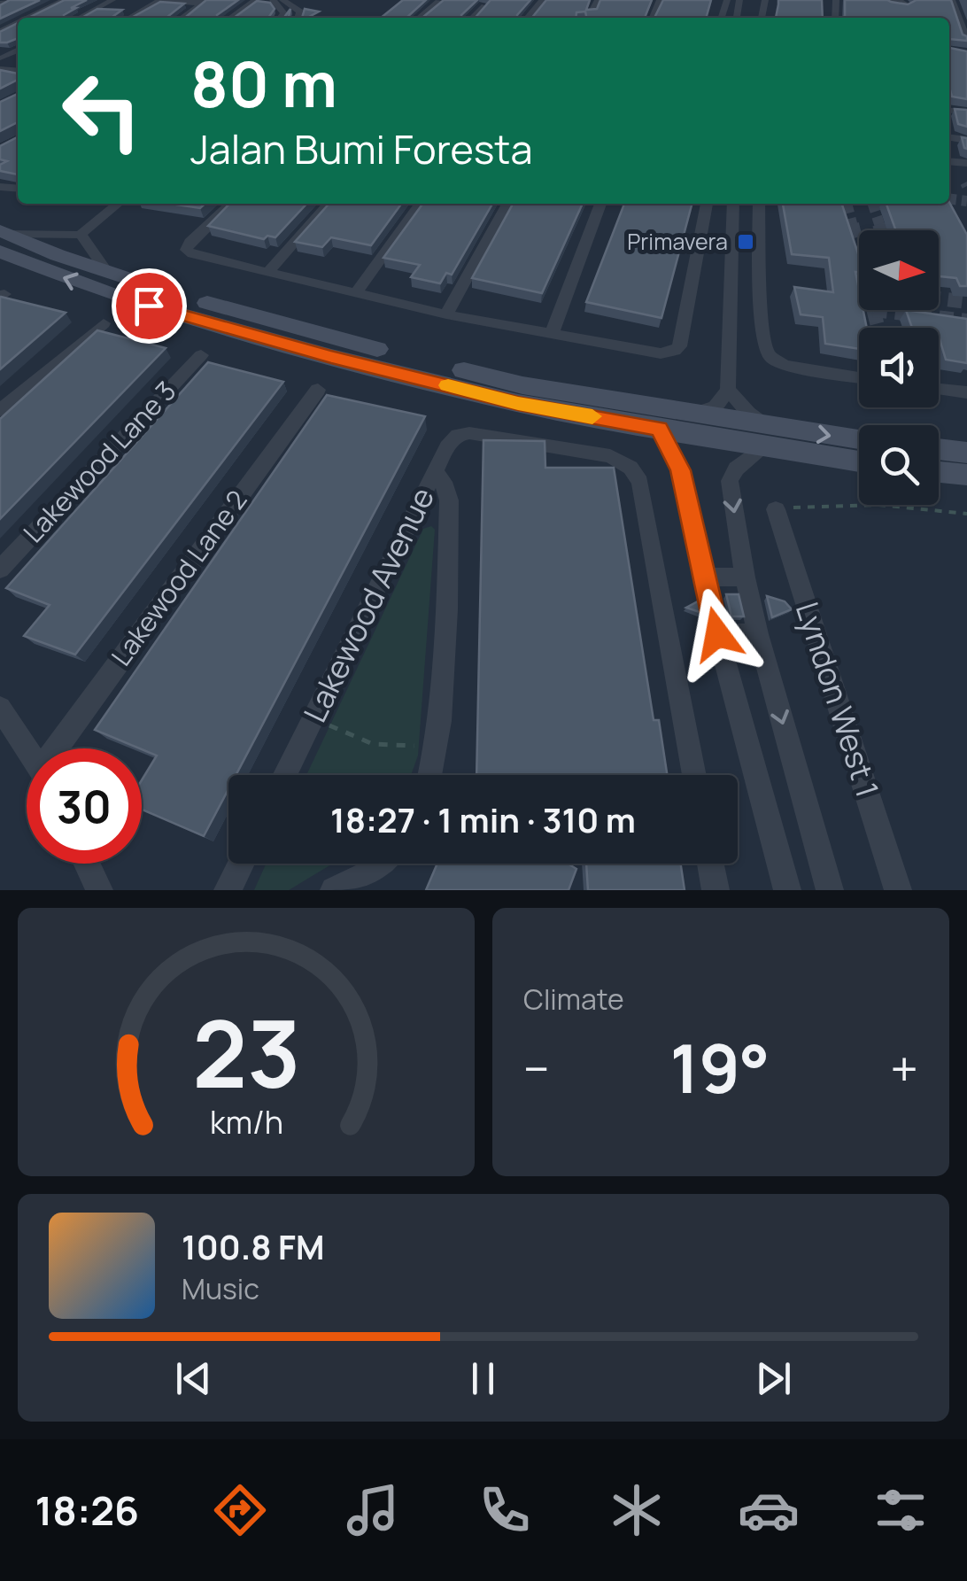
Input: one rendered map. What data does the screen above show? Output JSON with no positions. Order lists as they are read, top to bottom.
{
  "streets": {
    "street": [
      "Lakewood Lane 3",
      "Lakewood Lane 2",
      "Lakewood Avenue",
      "Lyndon West 1"
    ]
  },
  "places": {
    "transit": ["Primavera"]
  },
  "north": "right",
  "page": {
    "turn": ["80 m", "Jalan Bumi Foresta"],
    "limit": "30",
    "trip": "18:27 · 1 min · 310 m",
    "tile": "Climate",
    "heat": ["−", "19°", "+"],
    "song": ["100.8 FM", "Music"],
    "tabs": "18:26",
    "gauge": ["23", "km/h"]
  }
}
